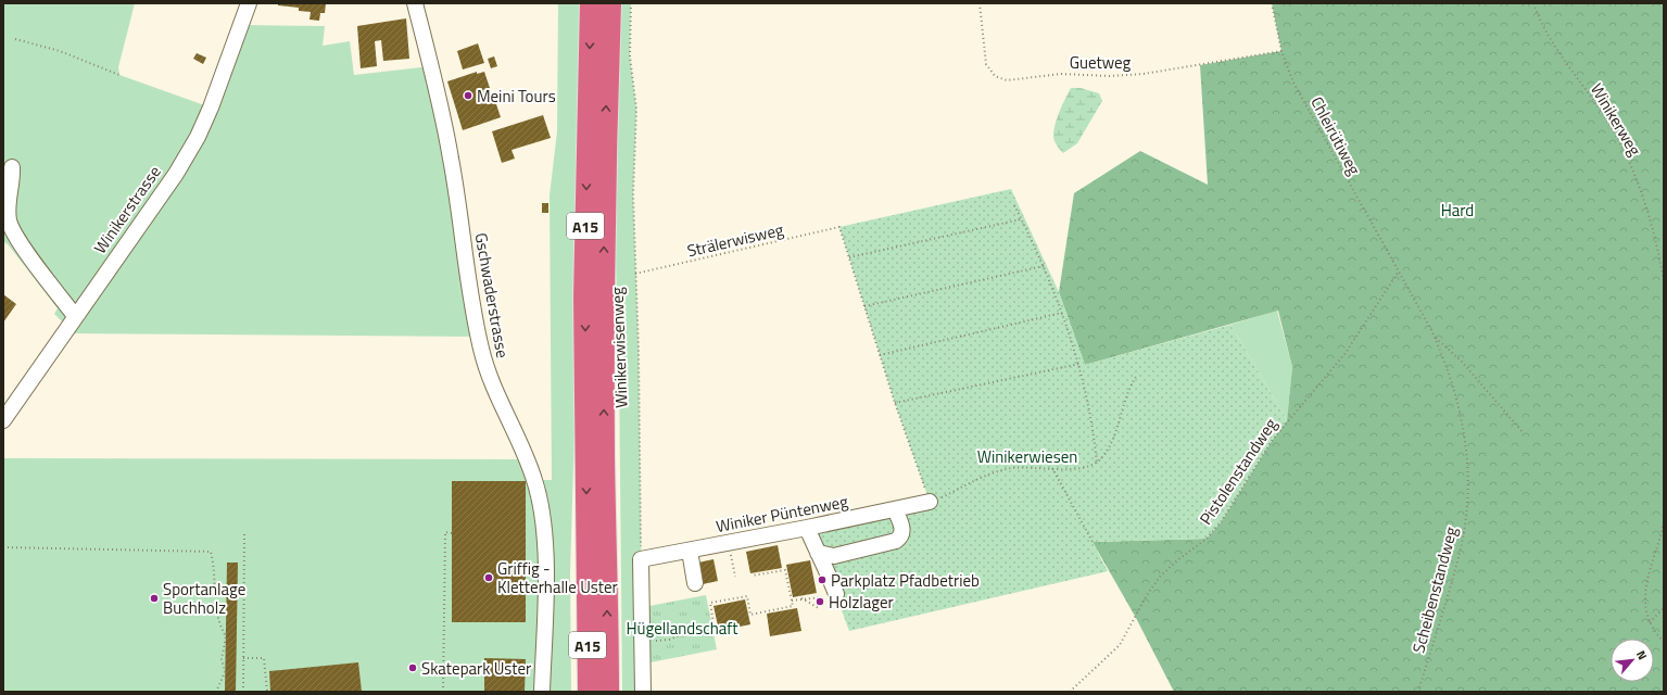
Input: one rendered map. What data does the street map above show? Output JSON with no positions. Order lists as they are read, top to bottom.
{
  "streets": {
    "highway": ["A15"],
    "street": ["Winikerstrasse", "Gschwaderstrasse", "Winiker Püntenweg"],
    "path": [
      "Guetweg",
      "Winikerweg",
      "Chleirütiweg",
      "Strälerwisweg",
      "Winikerwisenweg",
      "Pistolenstandweg",
      "Scheibenstandweg"
    ]
  },
  "crossings": [
    ["Guetweg", "Chleirütiweg"],
    ["Chleirütiweg", "Pistolenstandweg"],
    ["Chleirütiweg", "Scheibenstandweg"],
    ["Strälerwisweg", "Winikerwisenweg"],
    ["Winikerwisenweg", "Winiker Püntenweg"],
    ["Pistolenstandweg", "Scheibenstandweg"]
  ],
  "parks": ["Hard", "Winikerwiesen", "Hügellandschaft"],
  "places": [
    "Meini Tours",
    "Griffig - Kletterhalle Uster",
    "Parkplatz Pfadbetrieb",
    "Sportanlage Buchholz",
    "Holzlager",
    "Skatepark Uster"
  ],
  "north": "top right"
}
